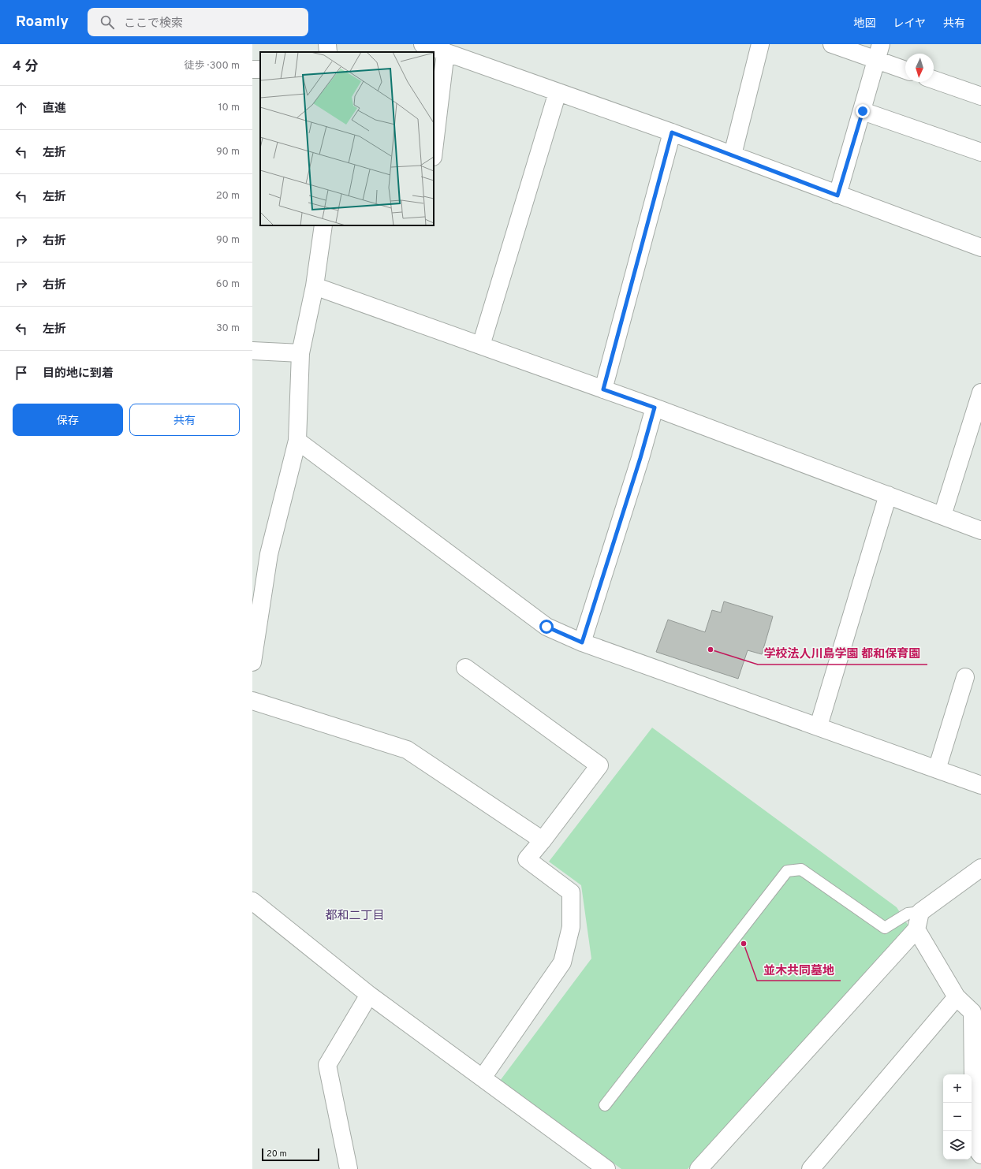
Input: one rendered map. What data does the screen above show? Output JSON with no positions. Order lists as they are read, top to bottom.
{
  "districts": ["都和二丁目"],
  "places": ["学校法人川島学園 都和保育園", "並木共同墓地"],
  "scale_bar": "20 m",
  "north": "bottom",
  "page": {
    "header": "Roamly",
    "search": "ここで検索",
    "nav": ["地図", "レイヤ", "共有"],
    "heading": ["4 分", "徒歩 · 300 m"],
    "list": [
      ["直進", "10 m"],
      ["左折", "90 m"],
      ["左折", "20 m"],
      ["右折", "90 m"],
      ["右折", "60 m"],
      ["左折", "30 m"],
      "目的地に到着"
    ],
    "buttons": ["保存", "共有"],
    "map_buttons": ["+", "−"],
    "scale": "20 m"
  }
}
